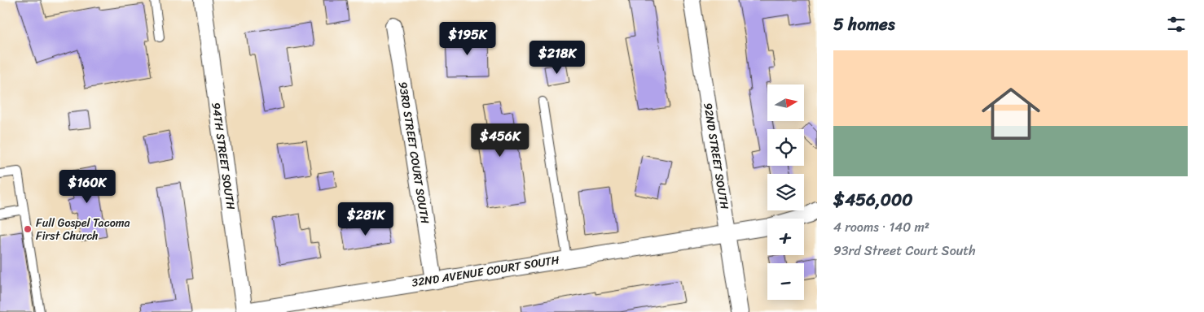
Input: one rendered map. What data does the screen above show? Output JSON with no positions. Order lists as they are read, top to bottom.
{
  "streets": {
    "street": [
      "93RD STREET COURT SOUTH",
      "94TH STREET SOUTH",
      "92ND STREET SOUTH",
      "32ND AVENUE COURT SOUTH"
    ]
  },
  "crossings": [
    ["93RD STREET COURT SOUTH", "32ND AVENUE COURT SOUTH"],
    ["94TH STREET SOUTH", "32ND AVENUE COURT SOUTH"],
    ["92ND STREET SOUTH", "32ND AVENUE COURT SOUTH"]
  ],
  "places": ["Full Gospel Tacoma First Church"],
  "north": "right",
  "page": {
    "heading": "5 homes",
    "price": [
      "$195K",
      "$218K",
      "$456K",
      "$160K",
      "$281K"
    ],
    "list": [
      {
        "name": "$456,000",
        "note": "4 rooms · 140 m² · 93rd Street Court South"
      }
    ],
    "map_buttons": ["+", "−"]
  }
}
